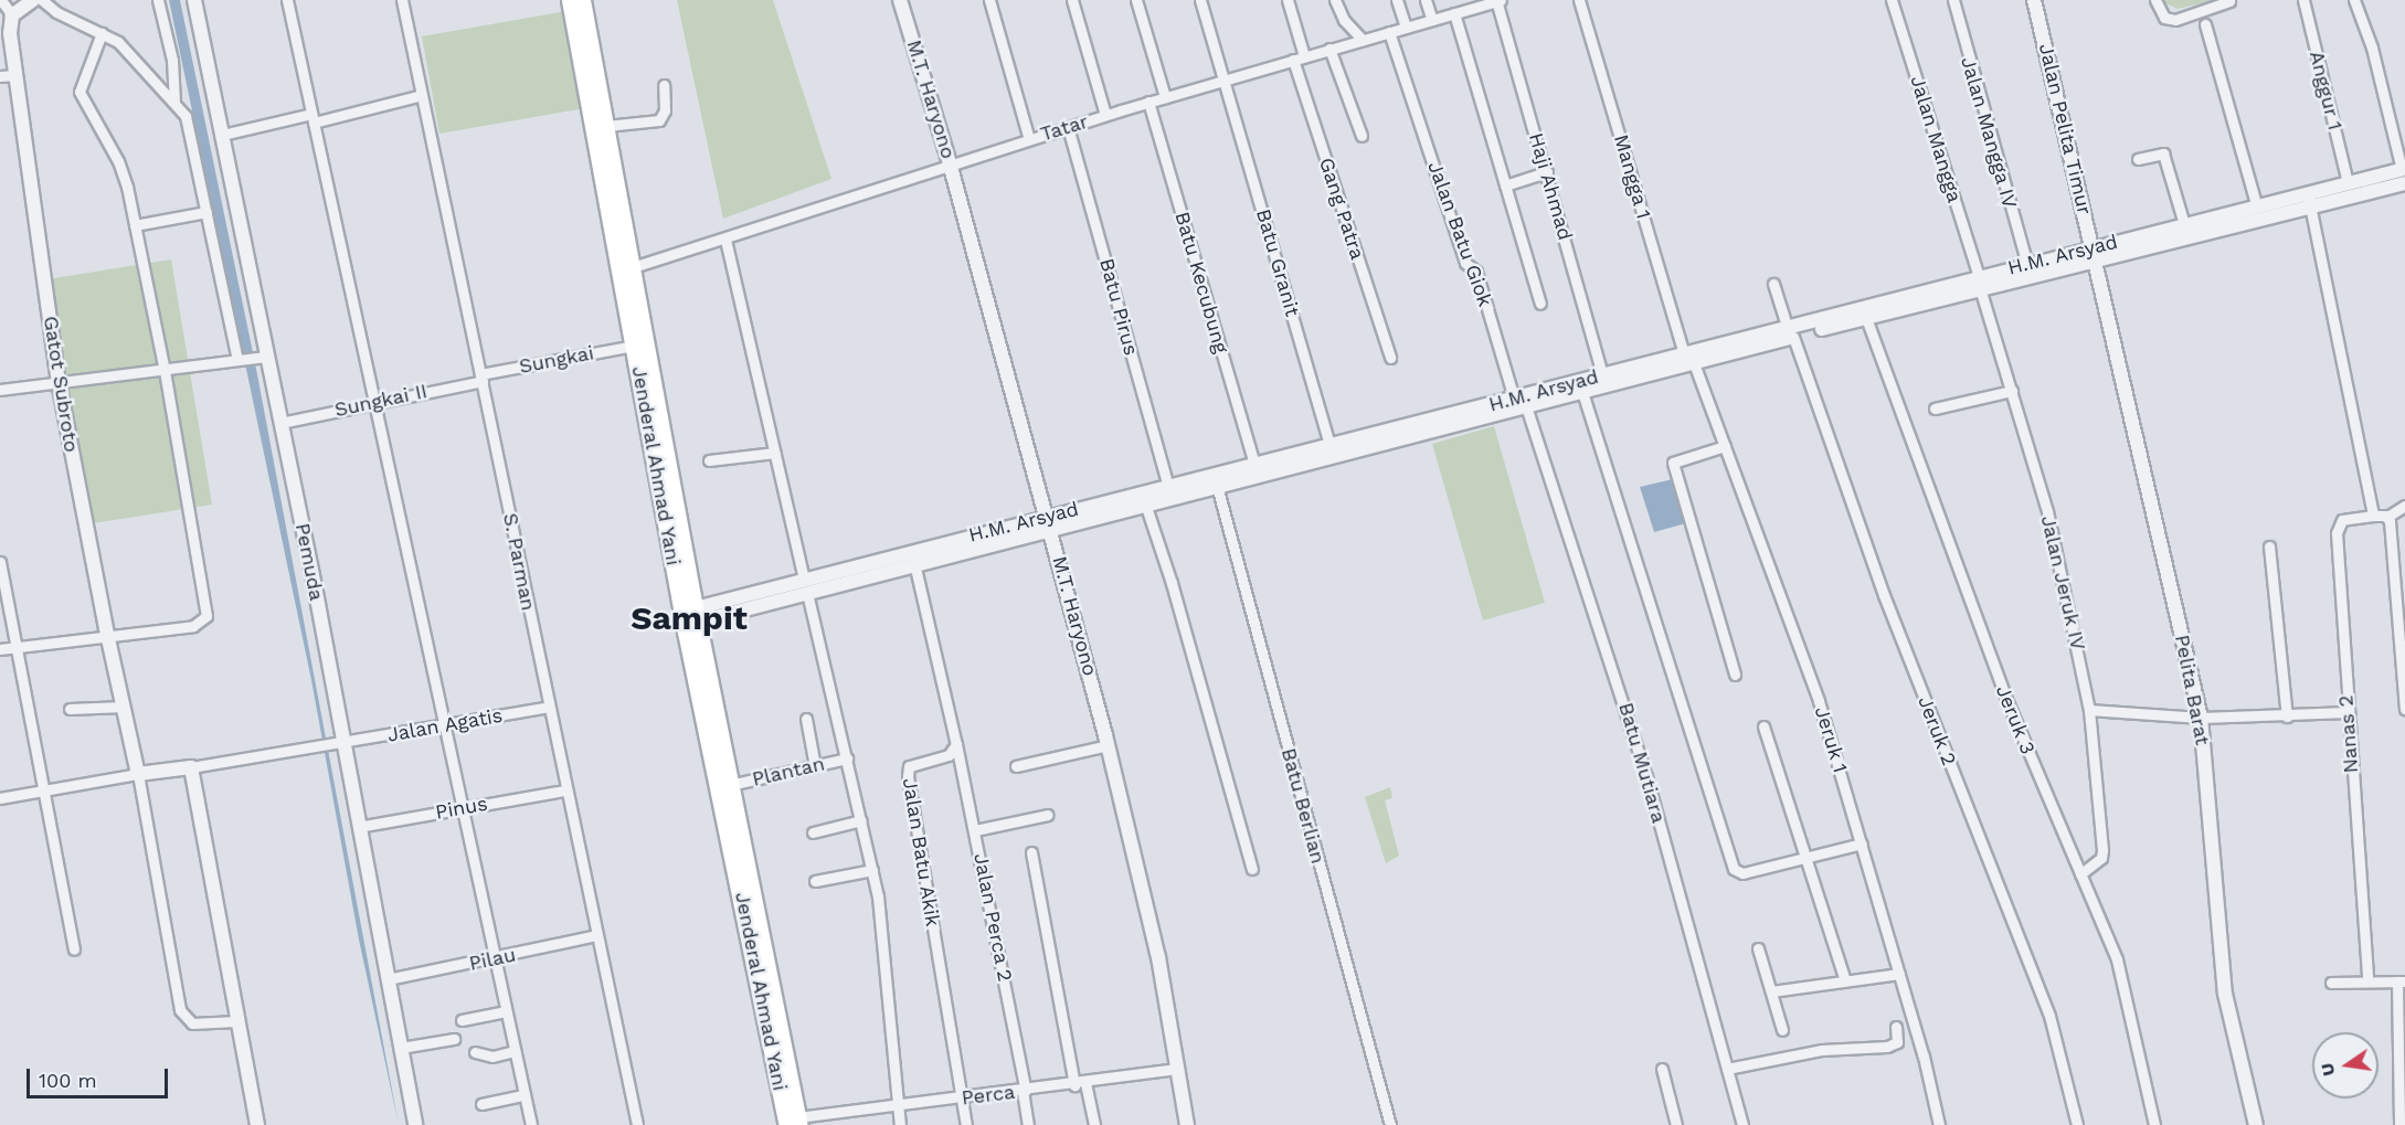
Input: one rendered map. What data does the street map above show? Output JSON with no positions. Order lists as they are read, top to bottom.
{
  "streets": {
    "highway": ["Jenderal Ahmad Yani"],
    "street": [
      "Anggur 1",
      "M.T. Haryono",
      "Tatar",
      "Jalan Pelita Timur",
      "Jalan Mangga IV",
      "Jalan Mangga",
      "Mangga 1",
      "Haji Ahmad",
      "Gang Patra",
      "Jalan Batu Giok",
      "H.M. Arsyad",
      "Batu Granit",
      "Batu Kecubung",
      "Batu Pirus",
      "Sungkai",
      "Gatot Subroto",
      "Sungkai II",
      "Pemuda",
      "S. Parman",
      "Jalan Jeruk IV",
      "Pelita Barat",
      "Jeruk 3",
      "Jalan Agatis",
      "Jeruk 2",
      "Nanas 2",
      "Jeruk 1",
      "Batu Mutiara",
      "Plantan",
      "Batu Berlian",
      "Pinus",
      "Jalan Batu Akik",
      "Jalan Perca 2",
      "Pilau",
      "Perca"
    ]
  },
  "crossings": [
    ["Anggur 1", "H.M. Arsyad"],
    ["M.T. Haryono", "Tatar"],
    ["M.T. Haryono", "H.M. Arsyad"],
    ["M.T. Haryono", "Perca"],
    ["Tatar", "Haji Ahmad"],
    ["Tatar", "Gang Patra"],
    ["Tatar", "Jalan Batu Giok"],
    ["Tatar", "Batu Granit"],
    ["Tatar", "Batu Kecubung"],
    ["Tatar", "Batu Pirus"],
    ["Tatar", "Jenderal Ahmad Yani"],
    ["Jalan Pelita Timur", "H.M. Arsyad"],
    ["Jalan Pelita Timur", "Pelita Barat"],
    ["Jalan Mangga IV", "H.M. Arsyad"],
    ["Jalan Mangga", "H.M. Arsyad"],
    ["Jalan Mangga", "Jalan Jeruk IV"],
    ["Mangga 1", "H.M. Arsyad"],
    ["Mangga 1", "Jeruk 1"],
    ["Haji Ahmad", "H.M. Arsyad"],
    ["Jalan Batu Giok", "H.M. Arsyad"],
    ["Jalan Batu Giok", "Batu Mutiara"],
    ["H.M. Arsyad", "Batu Granit"],
    ["H.M. Arsyad", "Batu Kecubung"],
    ["H.M. Arsyad", "Batu Pirus"],
    ["H.M. Arsyad", "Jenderal Ahmad Yani"],
    ["H.M. Arsyad", "Jalan Jeruk IV"],
    ["H.M. Arsyad", "Pelita Barat"],
    ["H.M. Arsyad", "Jeruk 3"],
    ["H.M. Arsyad", "Jeruk 2"],
    ["H.M. Arsyad", "Jeruk 1"],
    ["H.M. Arsyad", "Batu Mutiara"],
    ["H.M. Arsyad", "Batu Berlian"],
    ["Sungkai", "Sungkai II"],
    ["Sungkai", "Jenderal Ahmad Yani"],
    ["Sungkai", "S. Parman"],
    ["Sungkai II", "Pemuda"],
    ["Sungkai II", "S. Parman"],
    ["Jenderal Ahmad Yani", "Plantan"],
    ["Jenderal Ahmad Yani", "Perca"],
    ["Pemuda", "Jalan Agatis"],
    ["Pemuda", "Pinus"],
    ["Pemuda", "Pilau"],
    ["S. Parman", "Jalan Agatis"],
    ["S. Parman", "Pinus"],
    ["S. Parman", "Pilau"],
    ["Jalan Jeruk IV", "Jeruk 3"],
    ["Jalan Batu Akik", "Jalan Perca 2"],
    ["Jalan Batu Akik", "Perca"],
    ["Jalan Perca 2", "Perca"]
  ],
  "districts": ["Sampit"],
  "scale_bar": "100 m",
  "north": "left"
}
